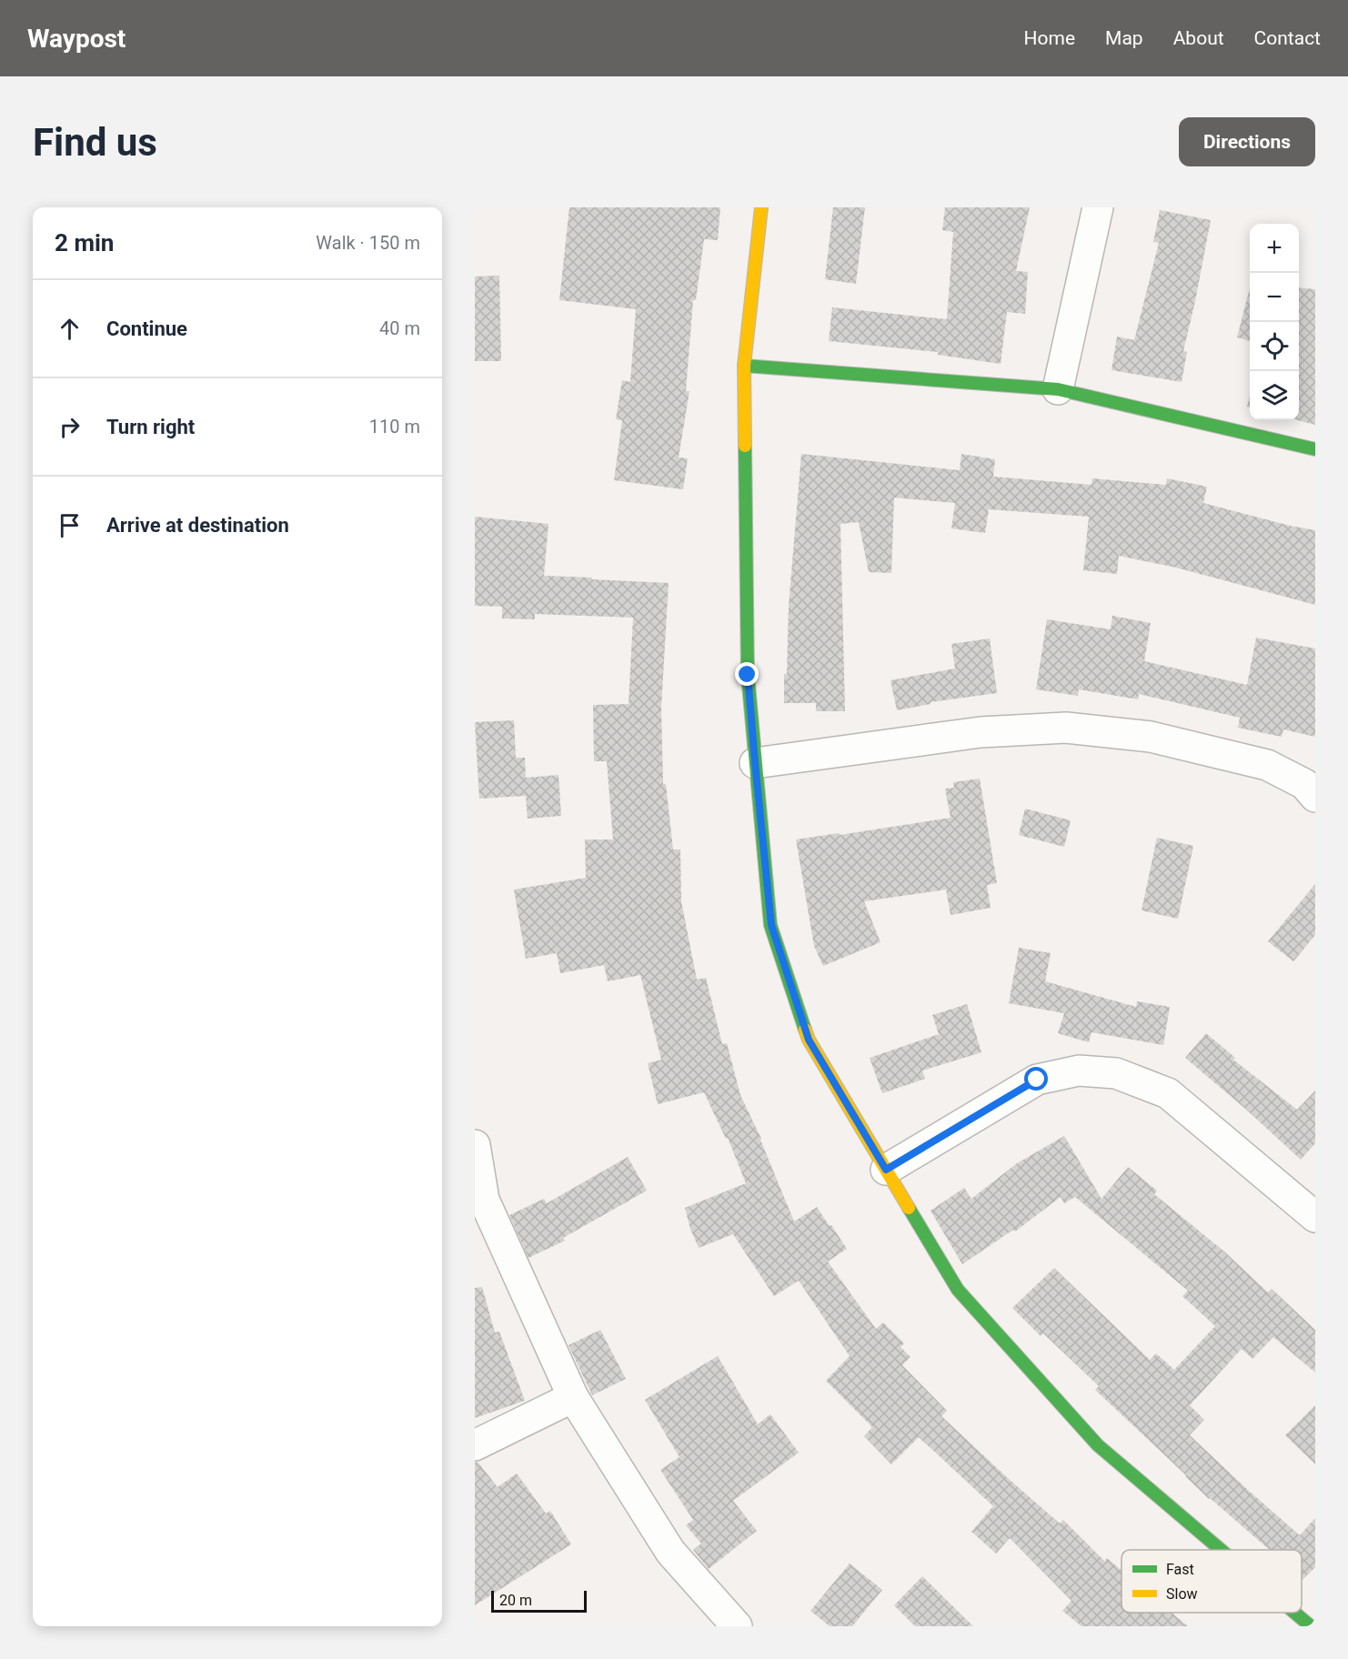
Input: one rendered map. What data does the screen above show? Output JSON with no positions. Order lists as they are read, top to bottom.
{
  "legend": ["Fast", "Slow"],
  "scale_bar": "20 m",
  "page": {
    "header": "Waypost",
    "nav": [
      "Home",
      "Map",
      "About",
      "Contact"
    ],
    "buttons": "Directions",
    "title": "Find us",
    "heading": ["2 min", "Walk · 150 m"],
    "map_buttons": ["+", "−"],
    "list": [
      ["Continue", "40 m"],
      ["Turn right", "110 m"],
      "Arrive at destination"
    ],
    "scale": "20 m"
  }
}
